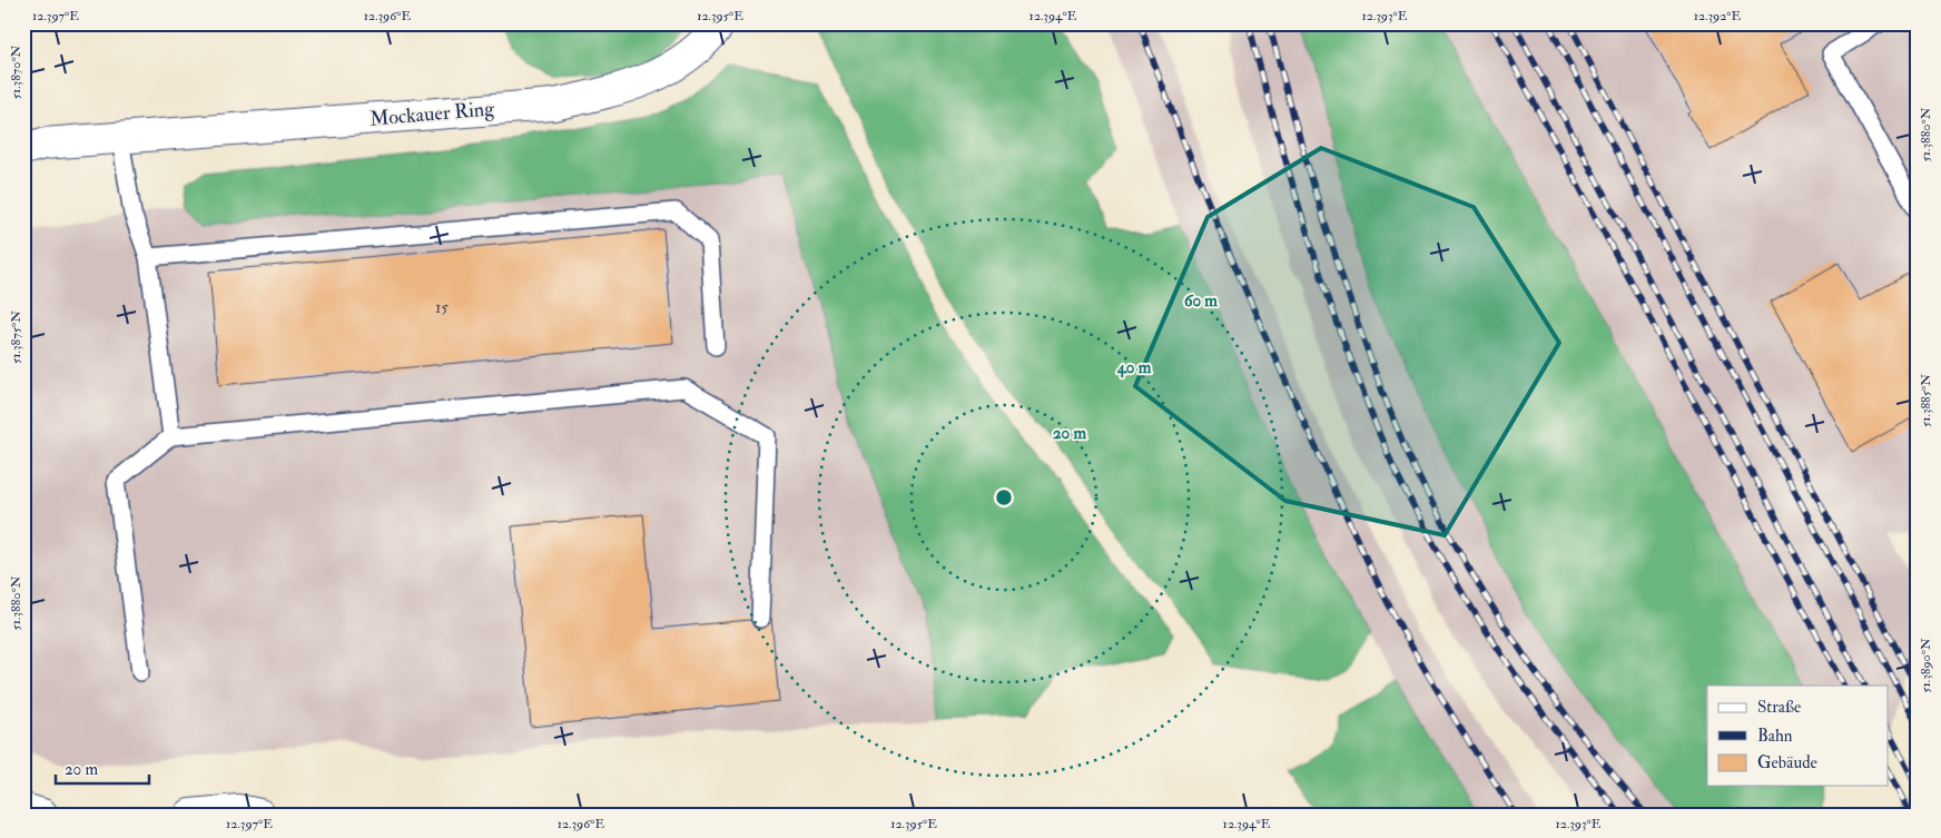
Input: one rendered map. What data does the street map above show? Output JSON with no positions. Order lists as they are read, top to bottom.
{
  "streets": {
    "street": ["Mockauer Ring"]
  },
  "house_numbers": ["15"],
  "legend": ["Straße", "Bahn", "Gebäude"],
  "scale_bar": "20 m",
  "coordinates": [
    "12.397°E",
    "12.396°E",
    "12.395°E",
    "12.394°E",
    "12.393°E",
    "12.392°E",
    "51.3870°N",
    "51.3880°N",
    "51.3875°N",
    "51.3885°N",
    "51.3890°N"
  ],
  "rings": ["60 m", "40 m", "20 m"]
}
